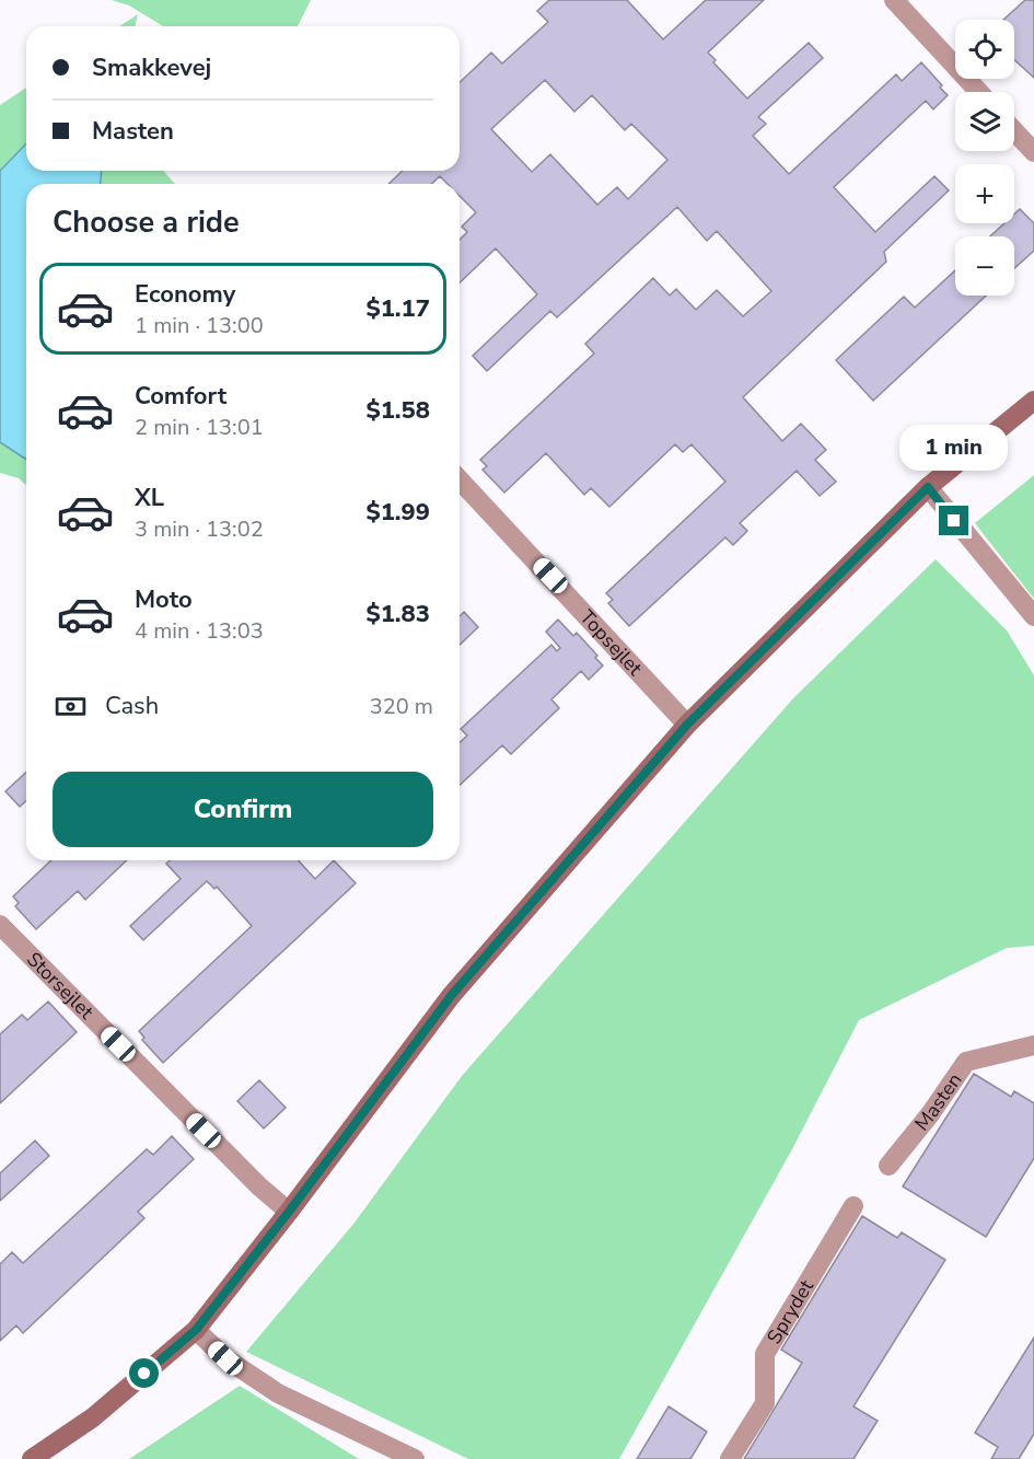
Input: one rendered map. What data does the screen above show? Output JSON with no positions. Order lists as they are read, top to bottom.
{
  "streets": {
    "street": [
      "Topsejlet",
      "Storsejlet",
      "Masten",
      "Sprydet"
    ]
  },
  "page": {
    "map_buttons": ["+", "−"],
    "banner": ["Smakkevej", "Masten"],
    "heading": "Choose a ride",
    "list": [
      {
        "name": "Economy",
        "note": "1 min · 13:00",
        "value": "$1.17"
      },
      {
        "name": "Comfort",
        "note": "2 min · 13:01",
        "value": "$1.58"
      },
      {
        "name": "XL",
        "note": "3 min · 13:02",
        "value": "$1.99"
      },
      {
        "name": "Moto",
        "note": "4 min · 13:03",
        "value": "$1.83"
      }
    ],
    "bubble": "1 min",
    "pay": ["Cash", "320 m"],
    "buttons": "Confirm"
  }
}
